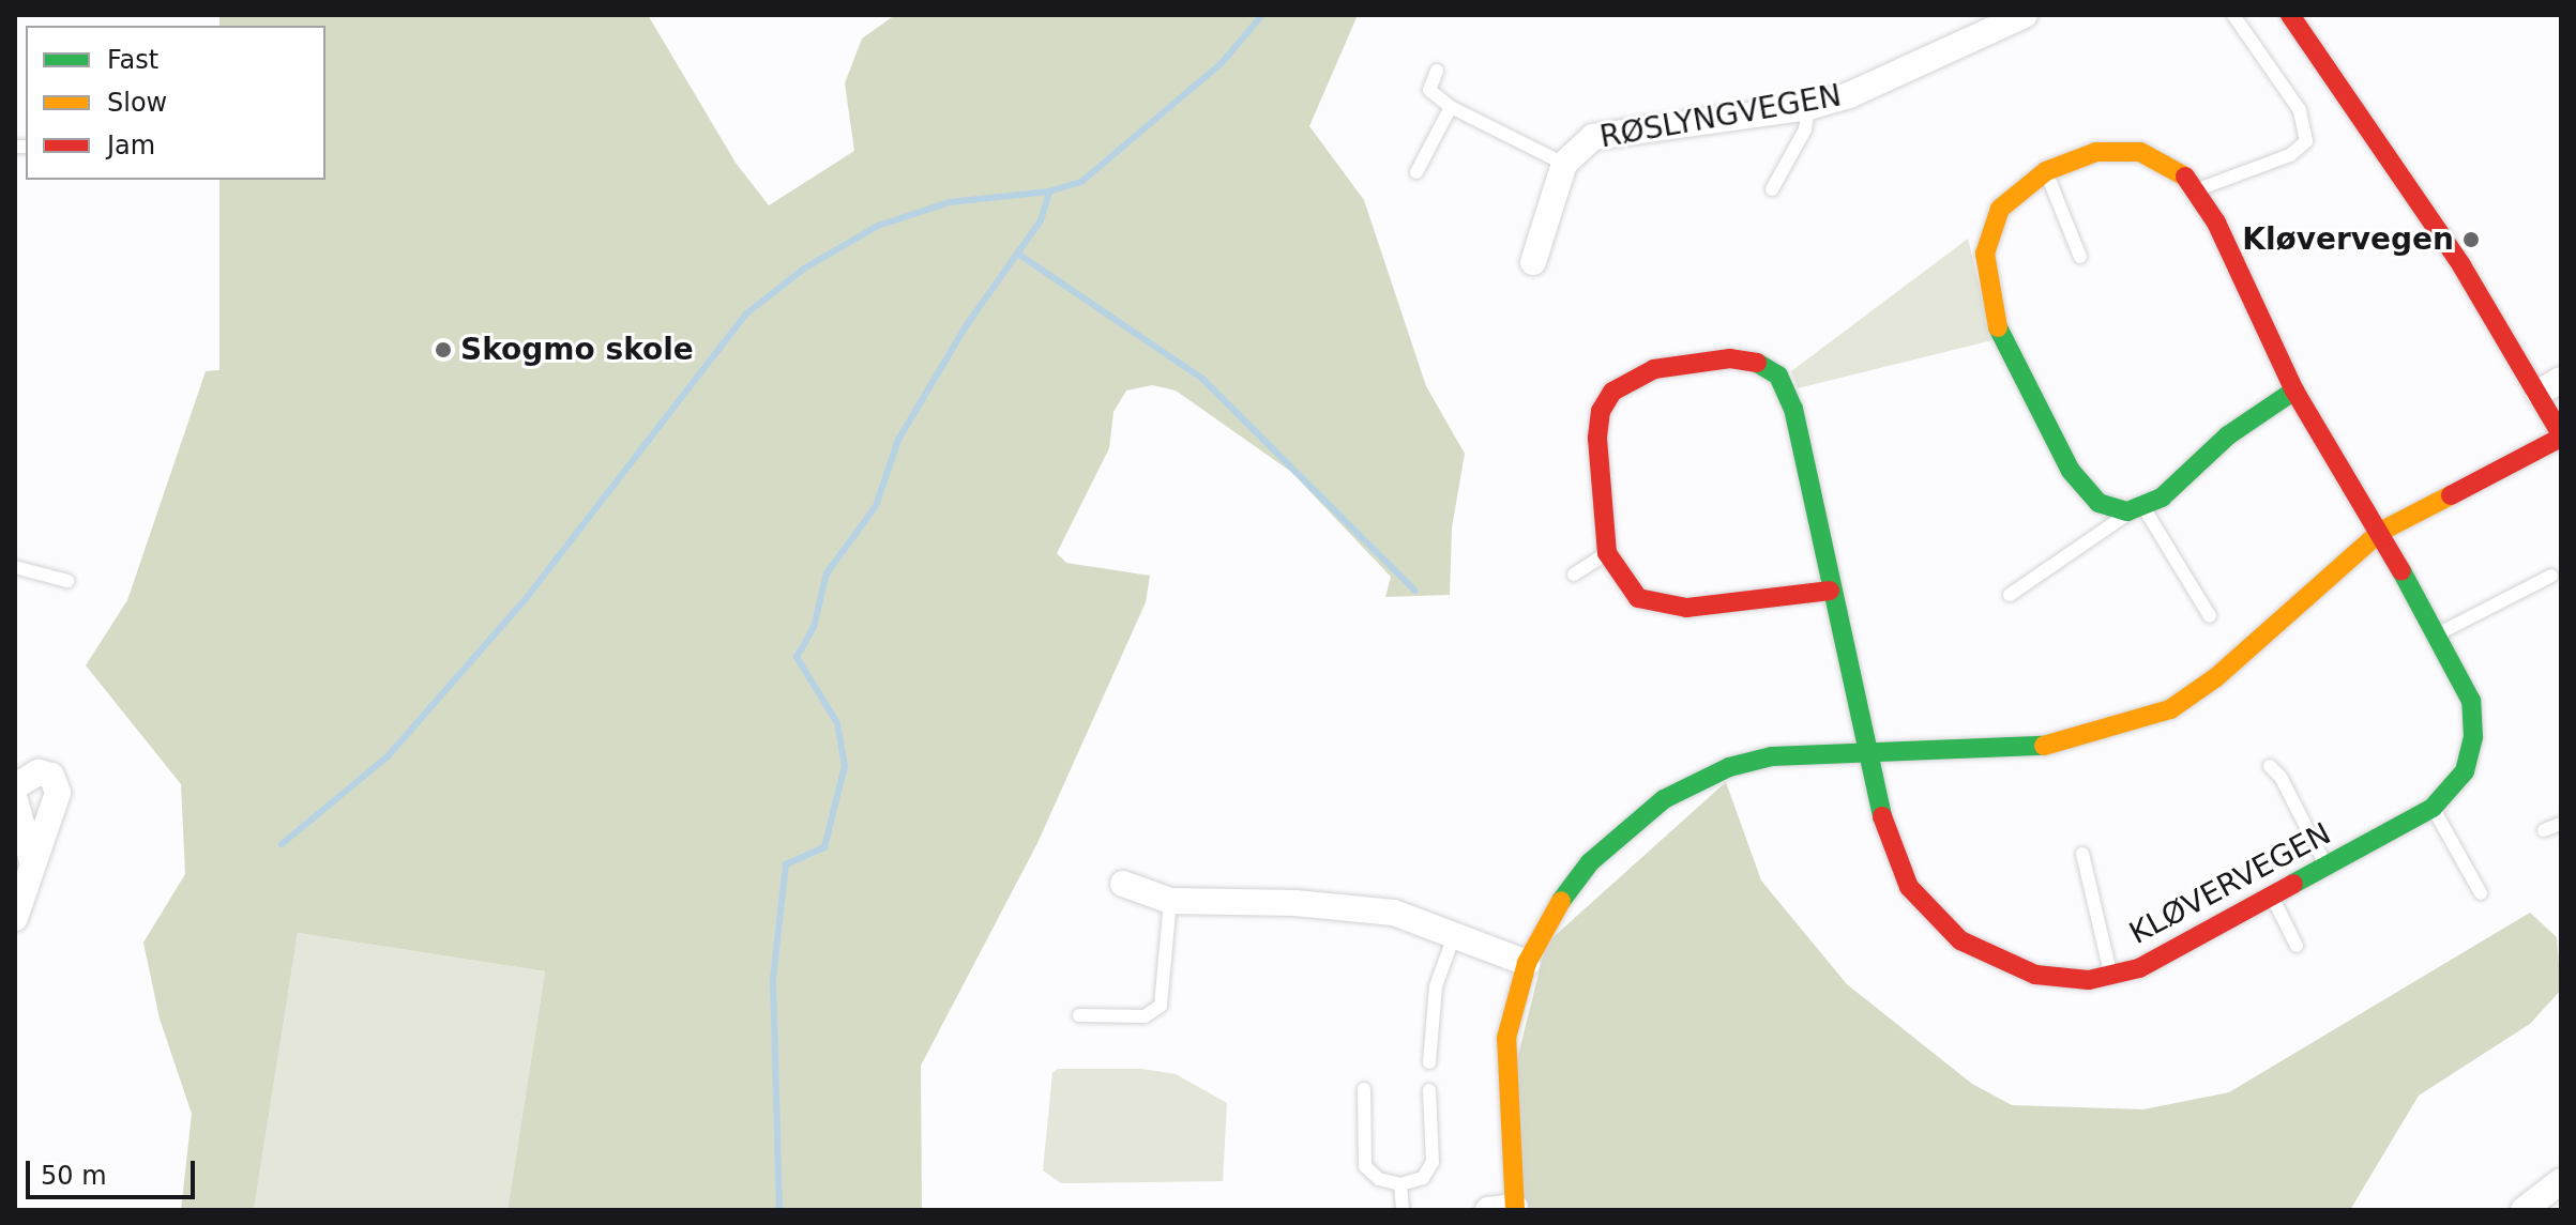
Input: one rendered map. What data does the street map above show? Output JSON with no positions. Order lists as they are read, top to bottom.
{
  "streets": {
    "street": ["RØSLYNGVEGEN", "KLØVERVEGEN"]
  },
  "places": ["Kløvervegen", "Skogmo skole"],
  "legend": ["Fast", "Slow", "Jam"],
  "scale_bar": "50 m"
}
